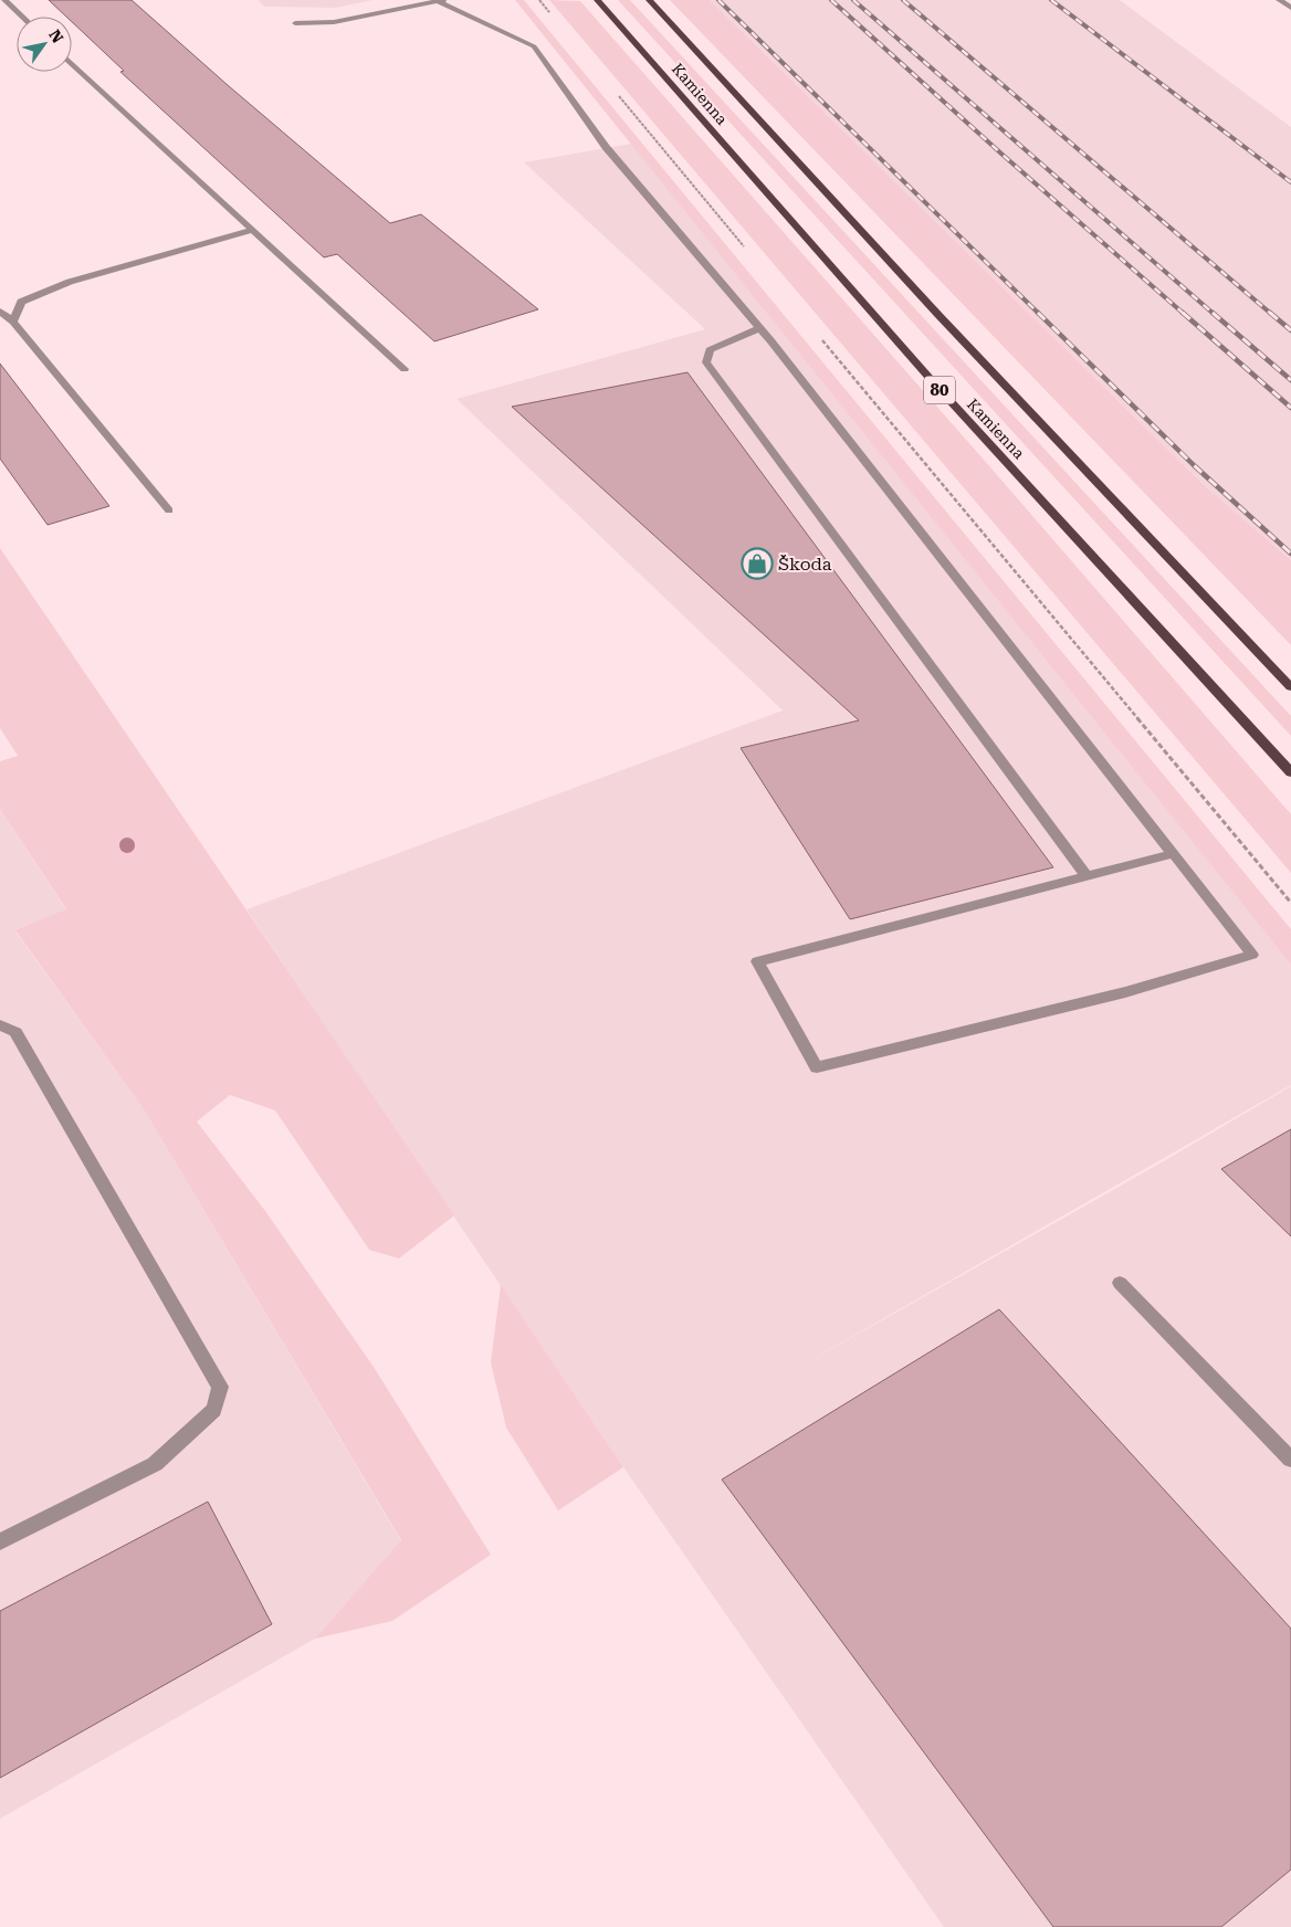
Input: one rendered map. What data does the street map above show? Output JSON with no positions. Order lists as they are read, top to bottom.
{
  "streets": {
    "main road": ["Kamienna", "80"]
  },
  "places": {
    "shop": ["Škoda"]
  },
  "north": "top right"
}
